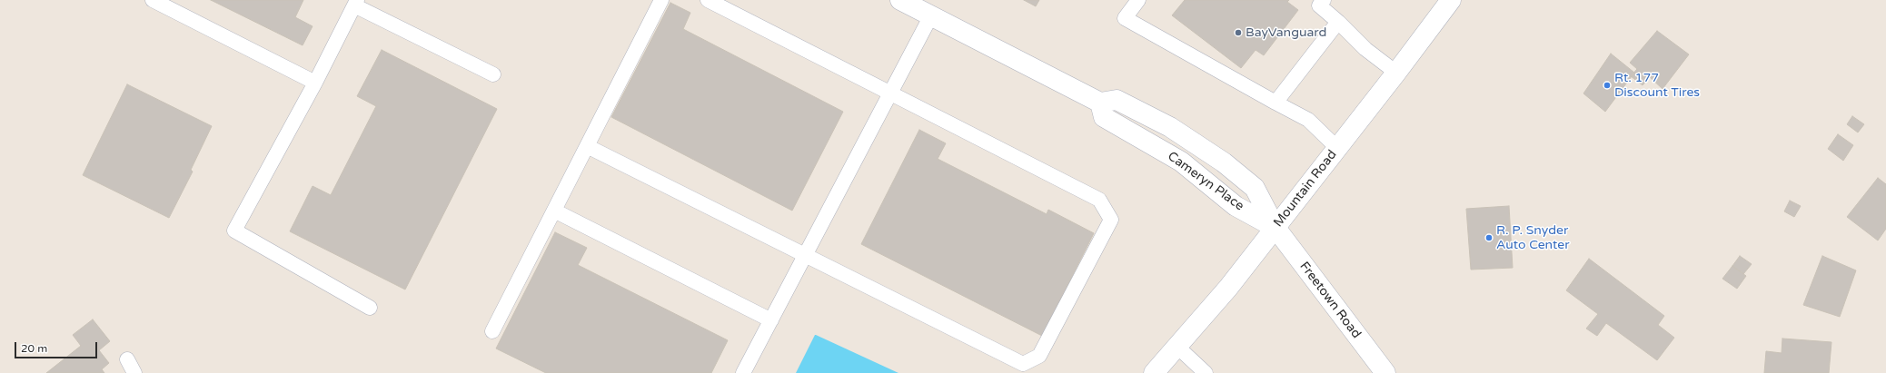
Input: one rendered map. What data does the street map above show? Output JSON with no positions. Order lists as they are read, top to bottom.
{
  "streets": {
    "street": ["Cameryn Place", "Mountain Road", "Freetown Road"]
  },
  "crossings": [
    ["Cameryn Place", "Mountain Road"],
    ["Cameryn Place", "Freetown Road"],
    ["Mountain Road", "Freetown Road"]
  ],
  "places": ["BayVanguard", "Rt. 177 Discount Tires", "R. P. Snyder Auto Center"],
  "scale_bar": "20 m"
}
